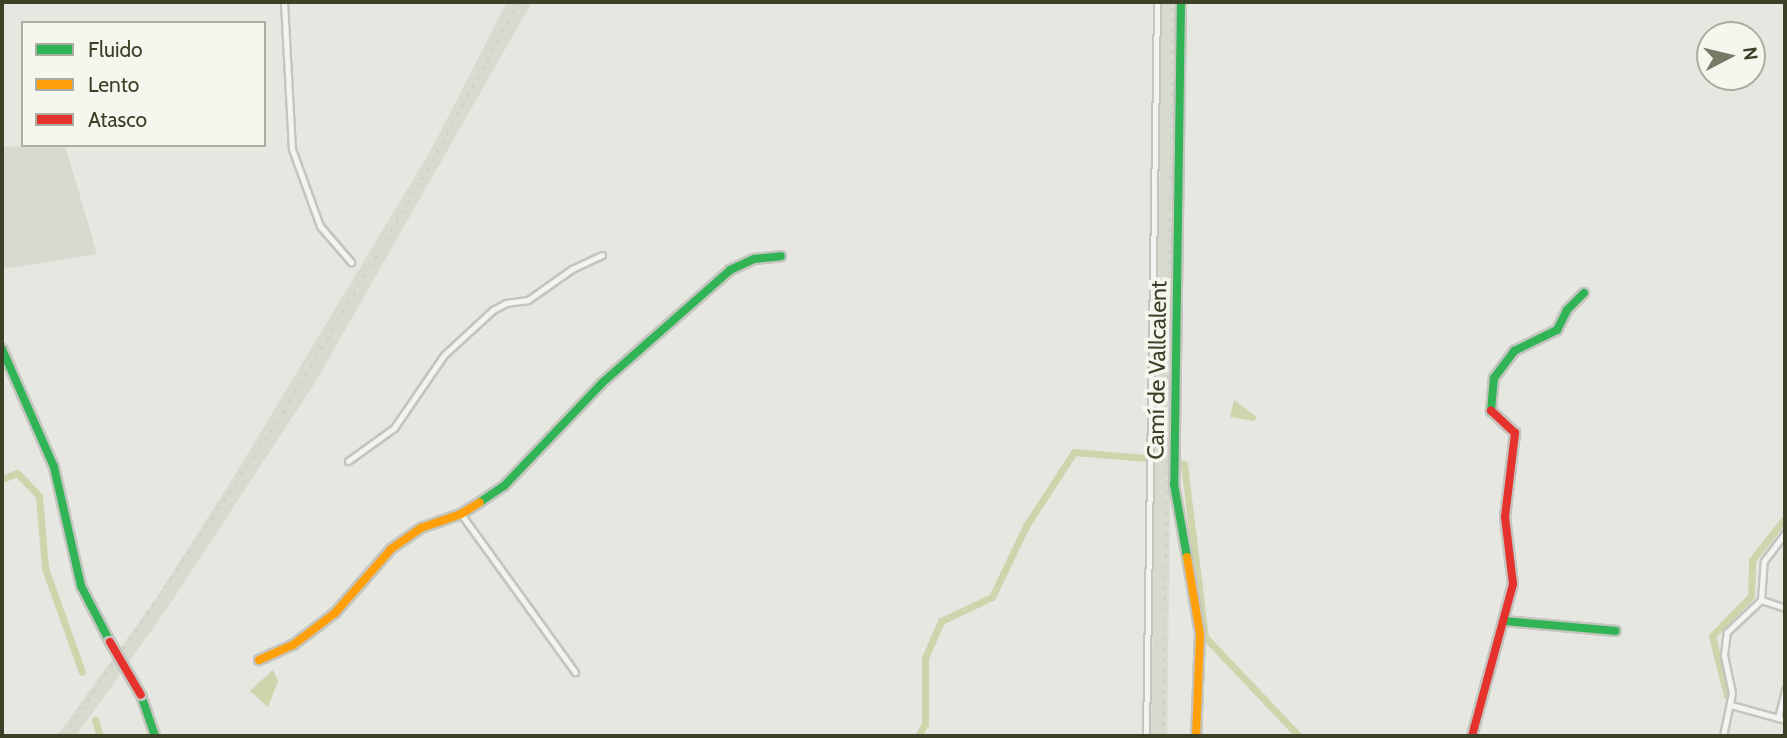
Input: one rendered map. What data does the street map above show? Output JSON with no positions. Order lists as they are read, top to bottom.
{
  "streets": {
    "street": ["Camí de Vallcalent"]
  },
  "legend": ["Fluido", "Lento", "Atasco"],
  "north": "right"
}
